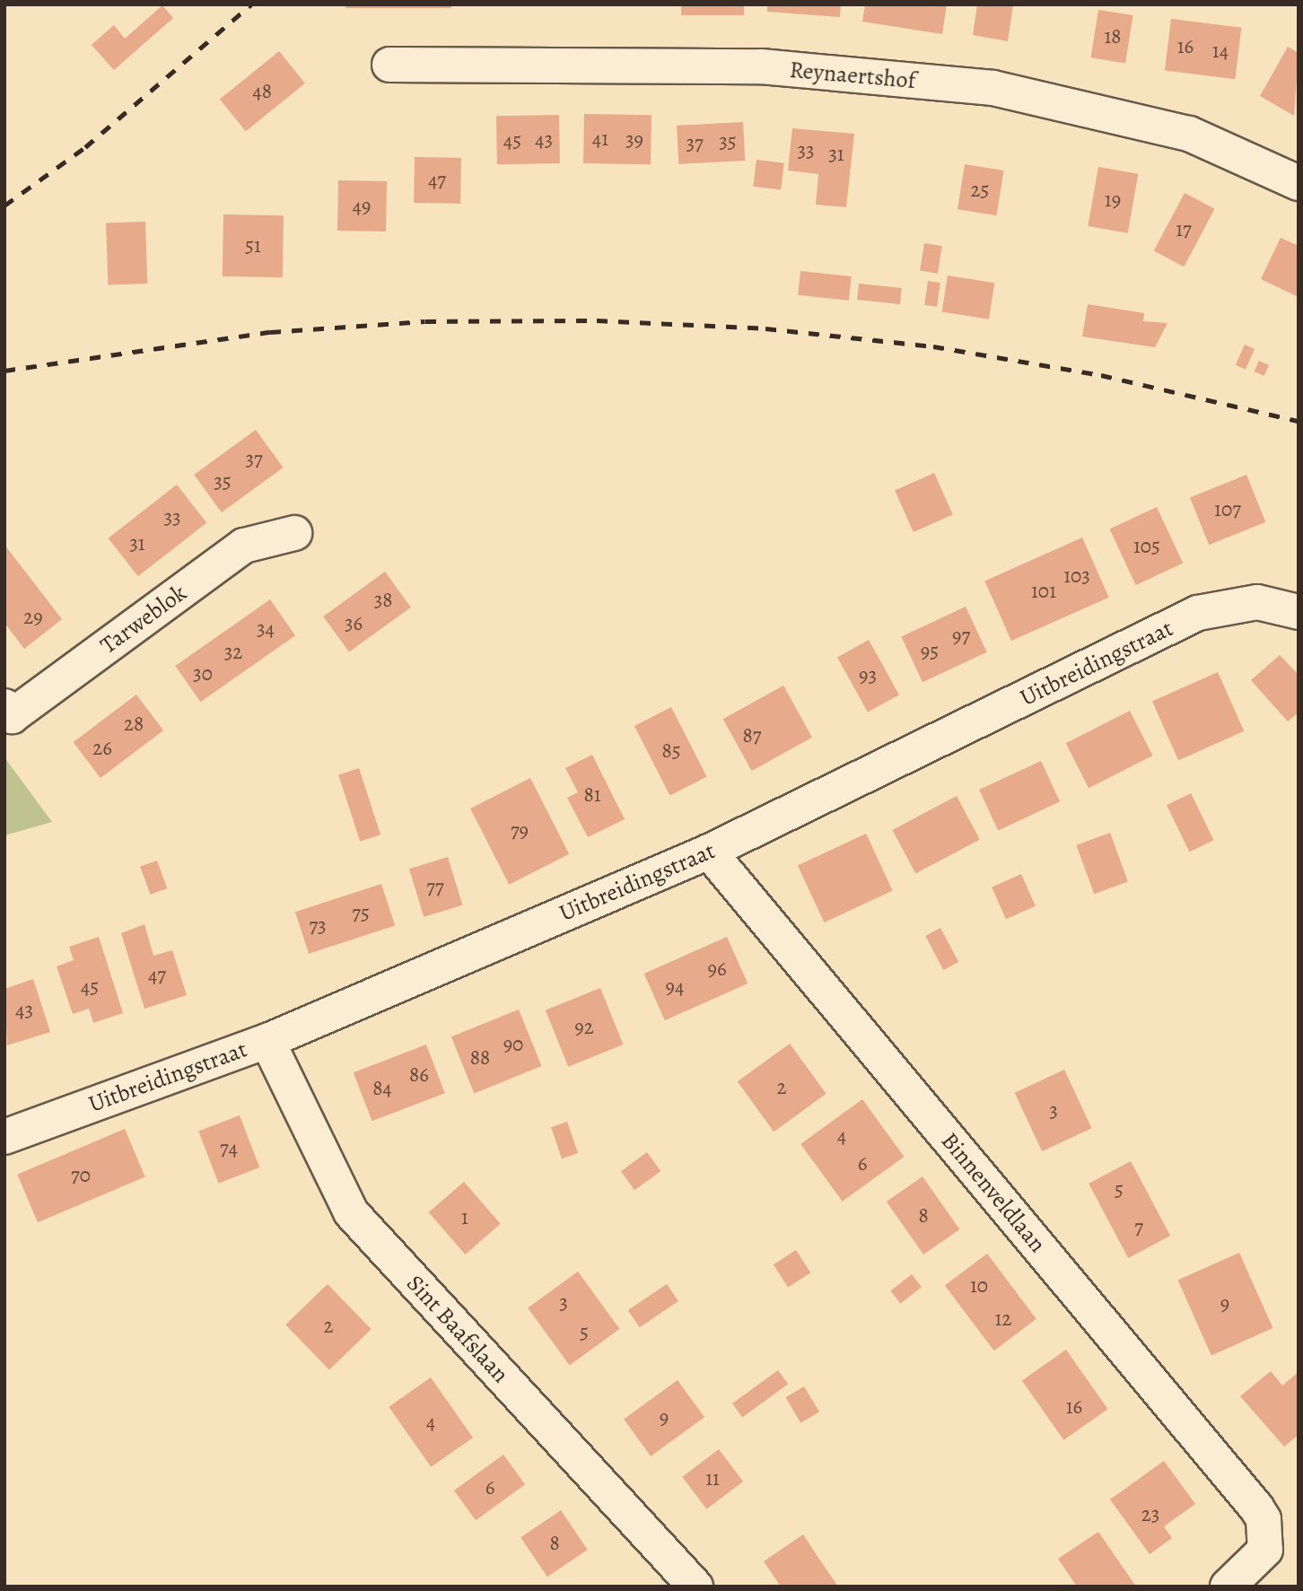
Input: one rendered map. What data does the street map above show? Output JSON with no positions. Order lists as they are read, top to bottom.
{
  "streets": {
    "street": [
      "Reynaertshof",
      "Tarweblok",
      "Uitbreidingstraat",
      "Binnenveldlaan",
      "Sint Baafslaan"
    ]
  },
  "crossings": [
    ["Uitbreidingstraat", "Binnenveldlaan"],
    ["Uitbreidingstraat", "Sint Baafslaan"]
  ],
  "house_numbers": [
    "18",
    "16",
    "14",
    "48",
    "41",
    "43",
    "39",
    "45",
    "35",
    "37",
    "33",
    "31",
    "47",
    "25",
    "19",
    "49",
    "17",
    "51",
    "37",
    "35",
    "107",
    "33",
    "31",
    "105",
    "103",
    "101",
    "38",
    "29",
    "36",
    "34",
    "97",
    "95",
    "32",
    "30",
    "93",
    "28",
    "87",
    "26",
    "85",
    "81",
    "79",
    "77",
    "75",
    "73",
    "96",
    "47",
    "45",
    "94",
    "43",
    "92",
    "90",
    "88",
    "86",
    "2",
    "84",
    "3",
    "4",
    "74",
    "6",
    "70",
    "5",
    "8",
    "1",
    "7",
    "10",
    "3",
    "9",
    "12",
    "2",
    "5",
    "16",
    "9",
    "4",
    "11",
    "6",
    "23",
    "8"
  ]
}
